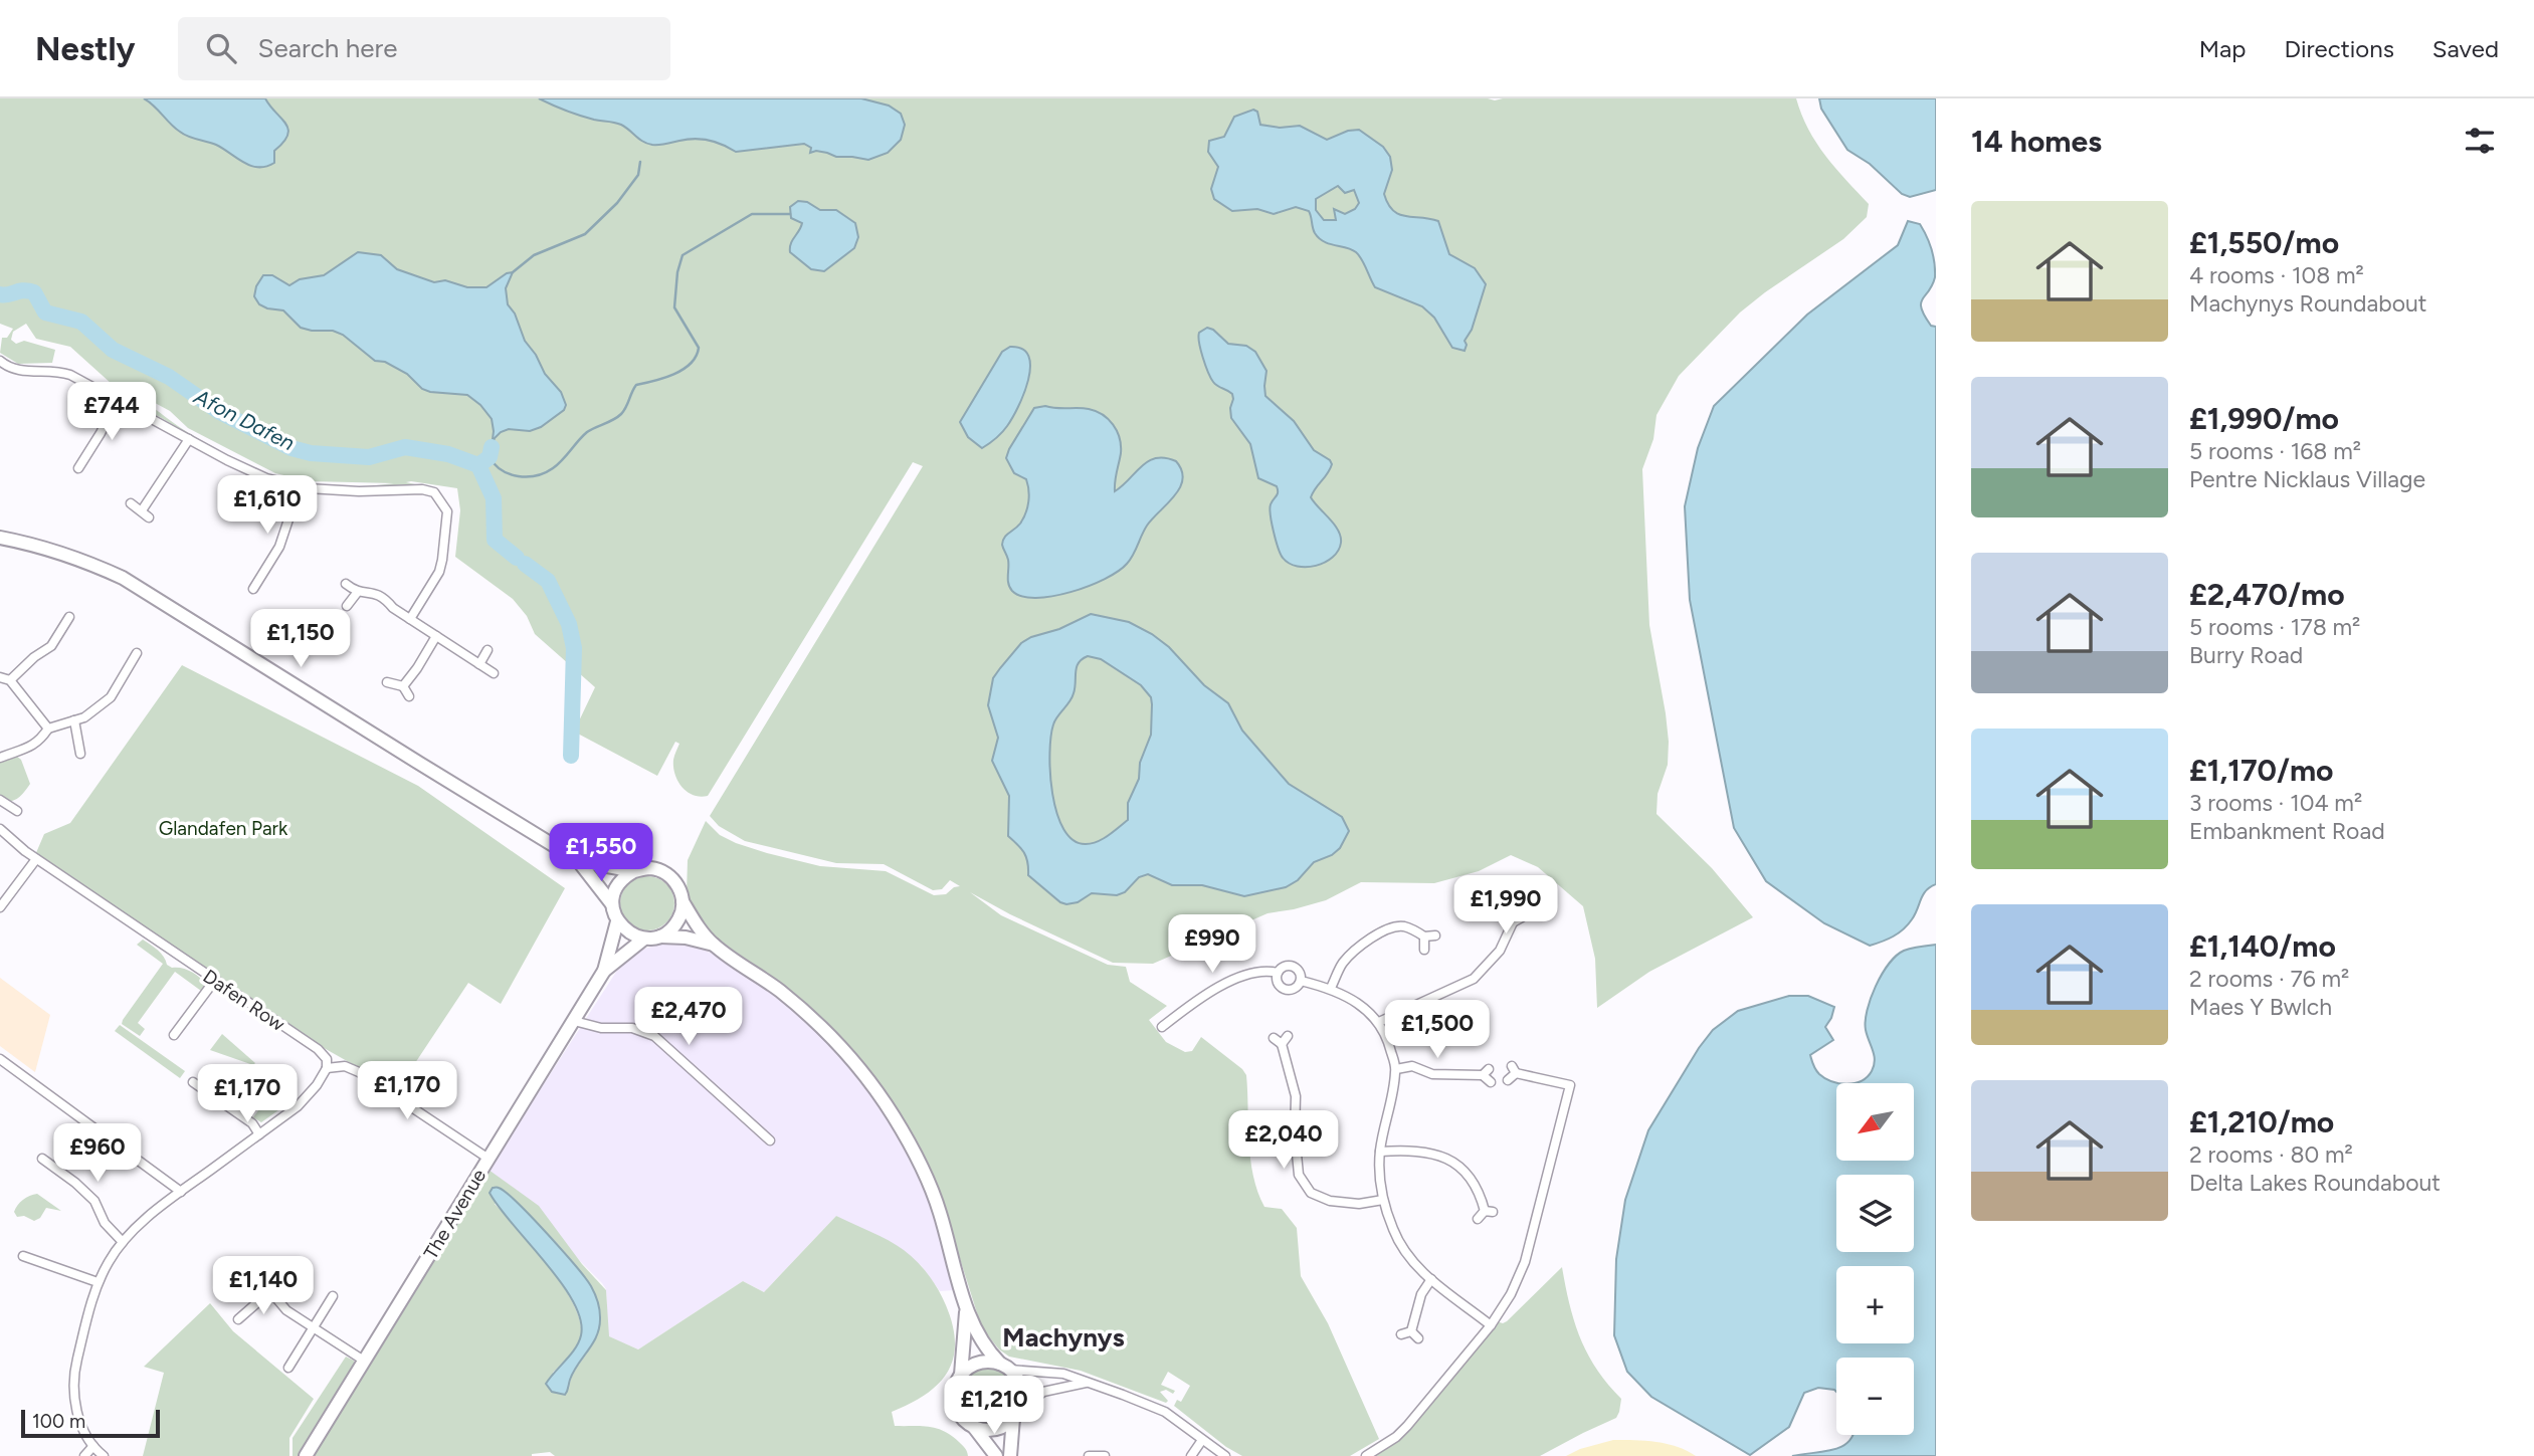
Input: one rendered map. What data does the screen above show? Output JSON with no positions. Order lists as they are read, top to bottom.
{
  "streets": {
    "main road": ["The Avenue"],
    "street": ["Dafen Row"]
  },
  "districts": ["Machynys"],
  "water": ["Afon Dafen"],
  "parks": ["Glandafen Park"],
  "scale_bar": "100 m",
  "north": "bottom left",
  "page": {
    "header": "Nestly",
    "search": "Search here",
    "nav": ["Map", "Directions", "Saved"],
    "heading": "14 homes",
    "list": [
      {
        "name": "£1,550/mo",
        "note": "4 rooms · 108 m² · Machynys Roundabout"
      },
      {
        "name": "£1,990/mo",
        "note": "5 rooms · 168 m² · Pentre Nicklaus Village"
      },
      {
        "name": "£2,470/mo",
        "note": "5 rooms · 178 m² · Burry Road"
      },
      {
        "name": "£1,170/mo",
        "note": "3 rooms · 104 m² · Embankment Road"
      },
      {
        "name": "£1,140/mo",
        "note": "2 rooms · 76 m² · Maes Y Bwlch"
      },
      {
        "name": "£1,210/mo",
        "note": "2 rooms · 80 m² · Delta Lakes Roundabout"
      }
    ],
    "price": [
      "£744",
      "£1,610",
      "£1,150",
      "£1,550",
      "£1,990",
      "£990",
      "£2,470",
      "£1,500",
      "£1,170",
      "£1,170",
      "£2,040",
      "£960",
      "£1,140",
      "£1,210"
    ],
    "map_buttons": ["+", "−"],
    "scale": "100 m"
  }
}
